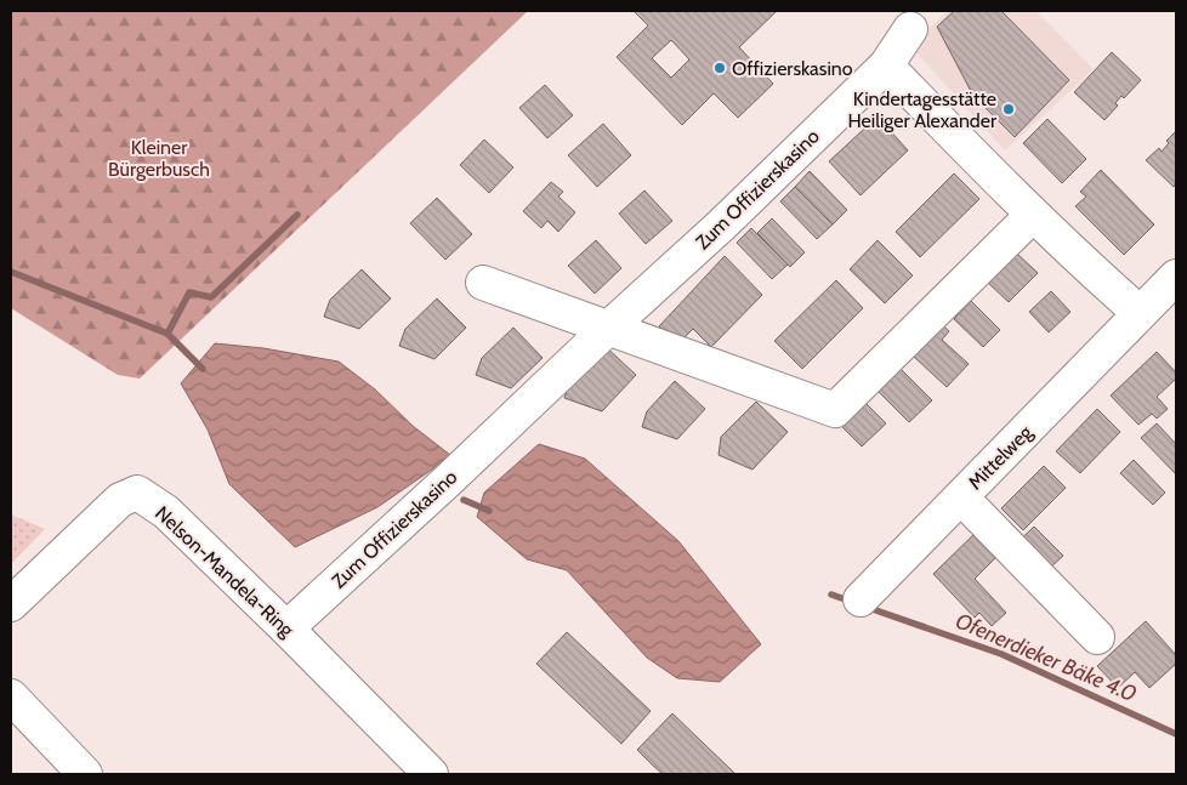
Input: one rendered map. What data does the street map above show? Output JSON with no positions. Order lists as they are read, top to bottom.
{
  "streets": {
    "street": ["Zum Offizierskasino", "Mittelweg", "Nelson-Mandela-Ring"]
  },
  "crossings": [
    ["Zum Offizierskasino", "Nelson-Mandela-Ring"]
  ],
  "water": ["Ofenerdieker Bäke 4.0"],
  "parks": ["Kleiner Bürgerbusch"],
  "places": ["Offizierskasino", "Kindertagesstätte Heiliger Alexander"]
}
